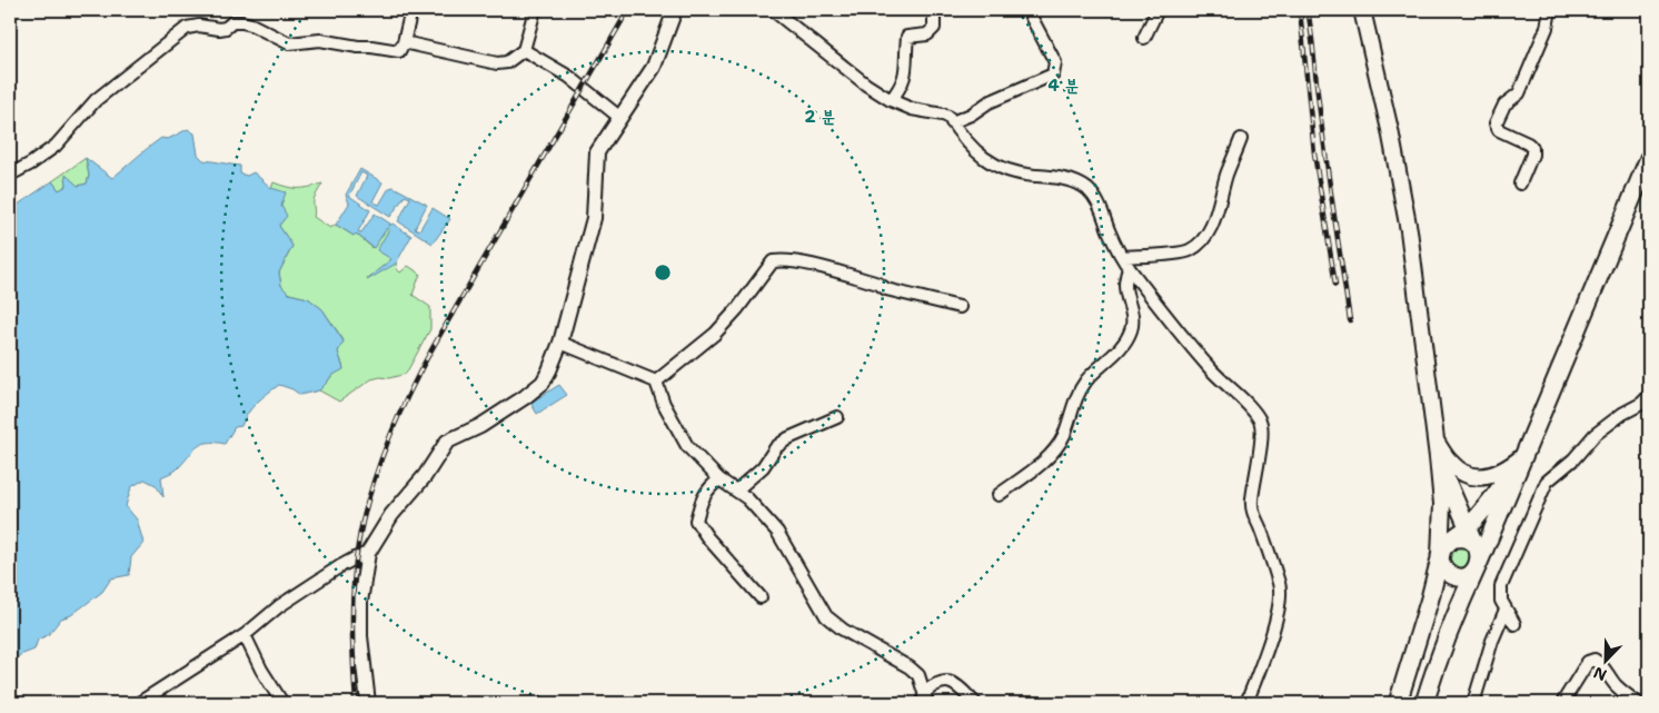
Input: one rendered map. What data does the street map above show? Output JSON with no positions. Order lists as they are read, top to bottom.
{
  "north": "bottom left",
  "rings": ["4 분", "2 분"]
}
